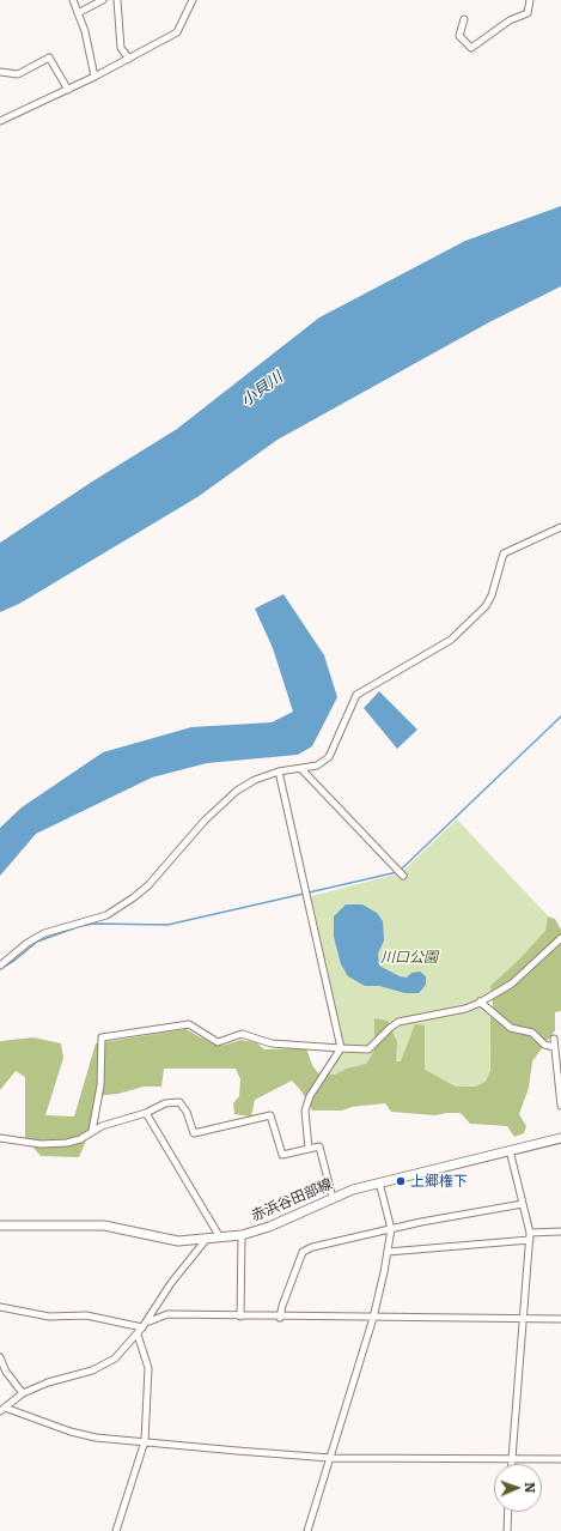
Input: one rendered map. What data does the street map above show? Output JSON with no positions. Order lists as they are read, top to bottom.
{
  "streets": {
    "main road": ["赤浜谷田部線"]
  },
  "water": ["小貝川"],
  "parks": ["川口公園"],
  "places": ["上郷権下"],
  "north": "right"
}
